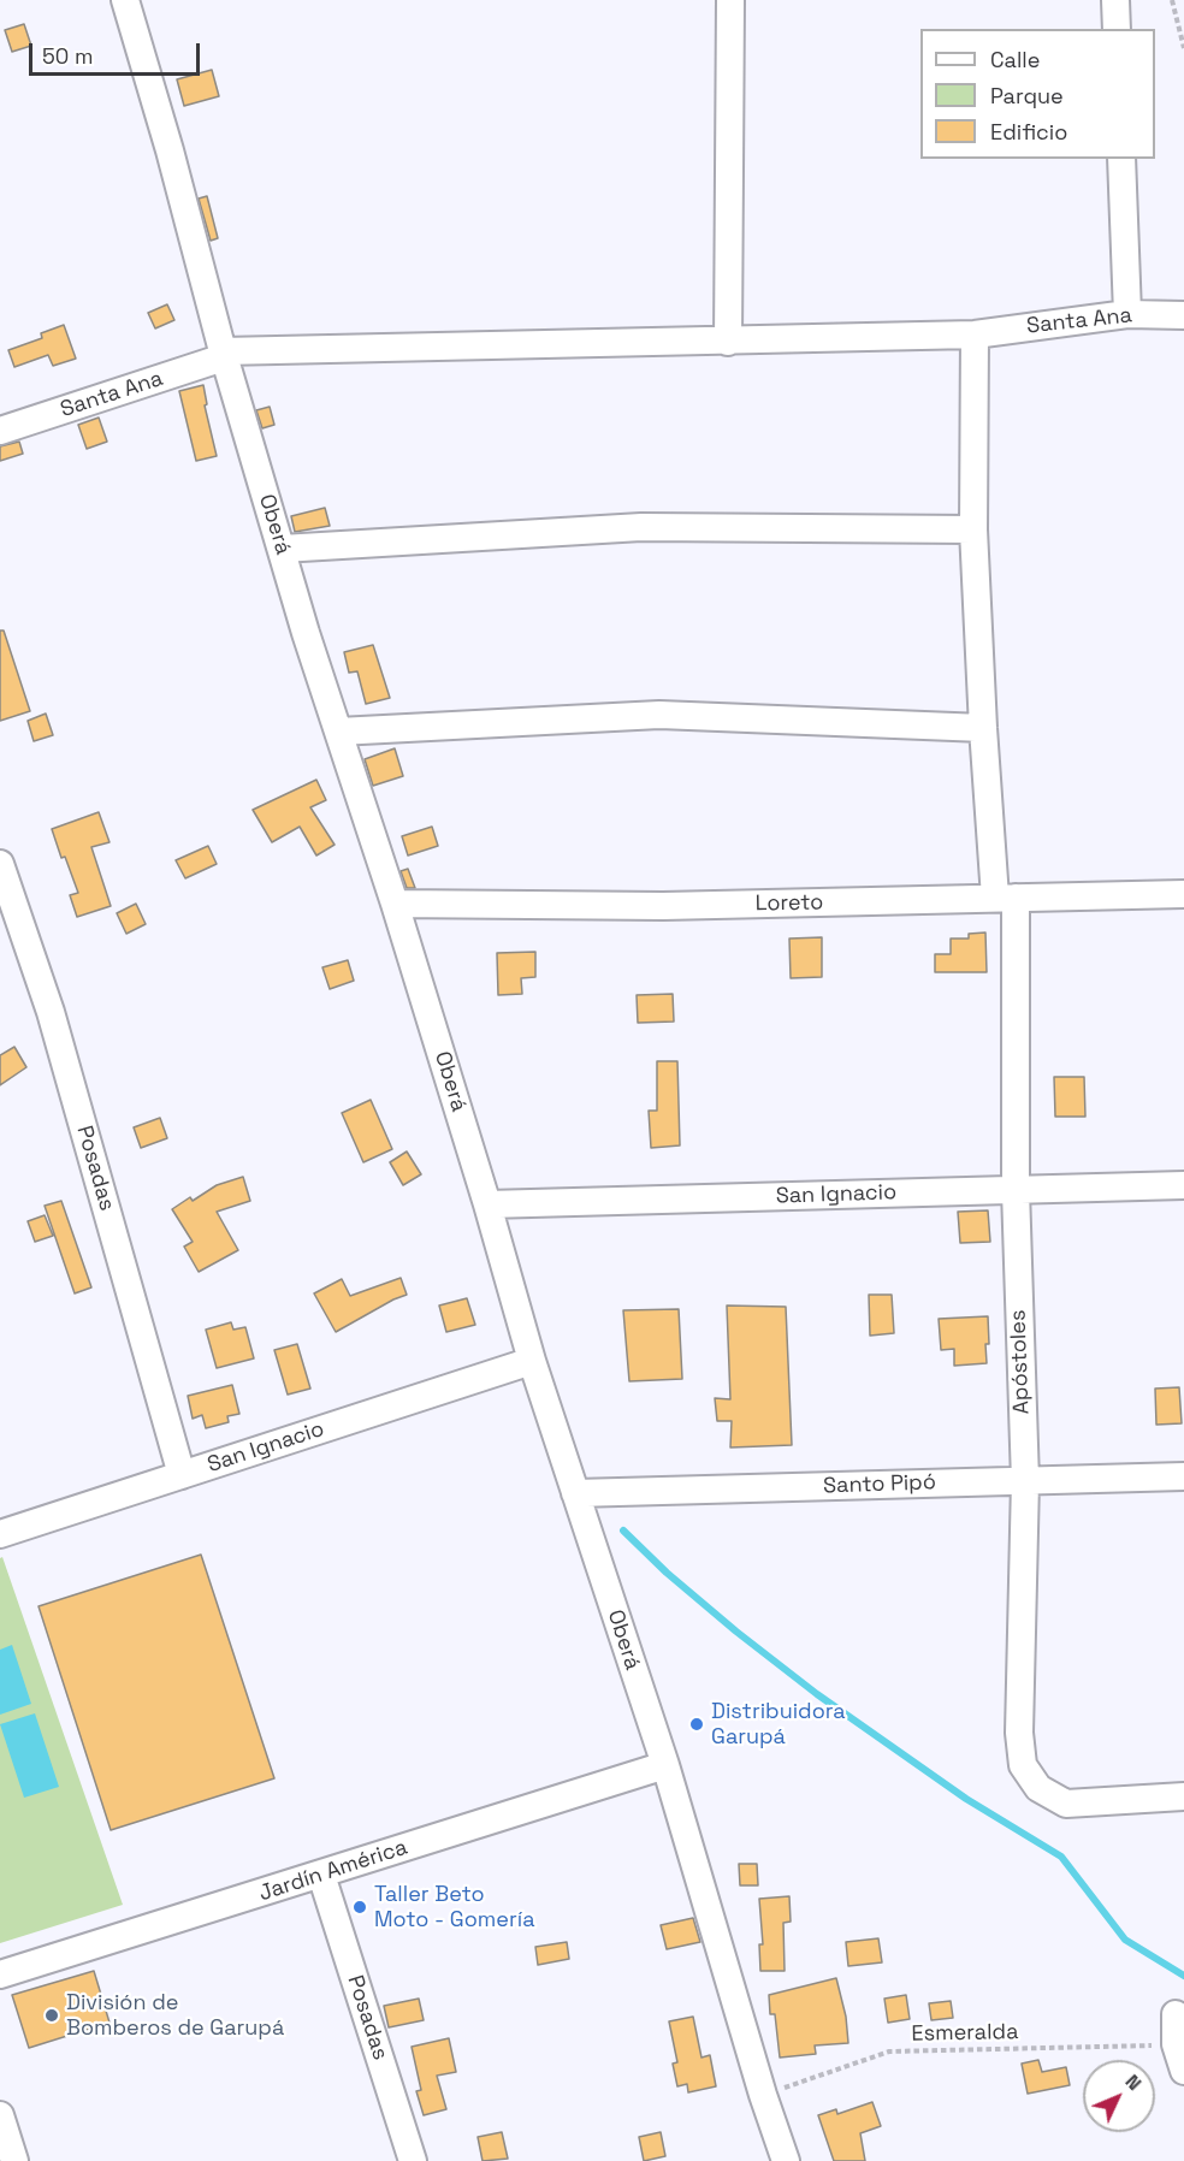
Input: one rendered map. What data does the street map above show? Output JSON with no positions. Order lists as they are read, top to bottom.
{
  "streets": {
    "street": [
      "Santa Ana",
      "Oberá",
      "Loreto",
      "Posadas",
      "San Ignacio",
      "Apóstoles",
      "Santo Pipó",
      "Jardín América"
    ],
    "path": ["Esmeralda"]
  },
  "crossings": [
    ["Santa Ana", "Oberá"],
    ["Santa Ana", "Apóstoles"],
    ["Oberá", "Loreto"],
    ["Oberá", "San Ignacio"],
    ["Oberá", "Santo Pipó"],
    ["Oberá", "Jardín América"],
    ["Oberá", "Esmeralda"],
    ["Loreto", "Apóstoles"],
    ["Posadas", "San Ignacio"],
    ["Posadas", "Jardín América"],
    ["San Ignacio", "Apóstoles"],
    ["Apóstoles", "Santo Pipó"]
  ],
  "places": ["Distribuidora Garupá", "Taller Beto Moto - Gomería", "División de Bomberos de Garupá"],
  "legend": ["Calle", "Parque", "Edificio"],
  "scale_bar": "50 m",
  "north": "top right"
}
